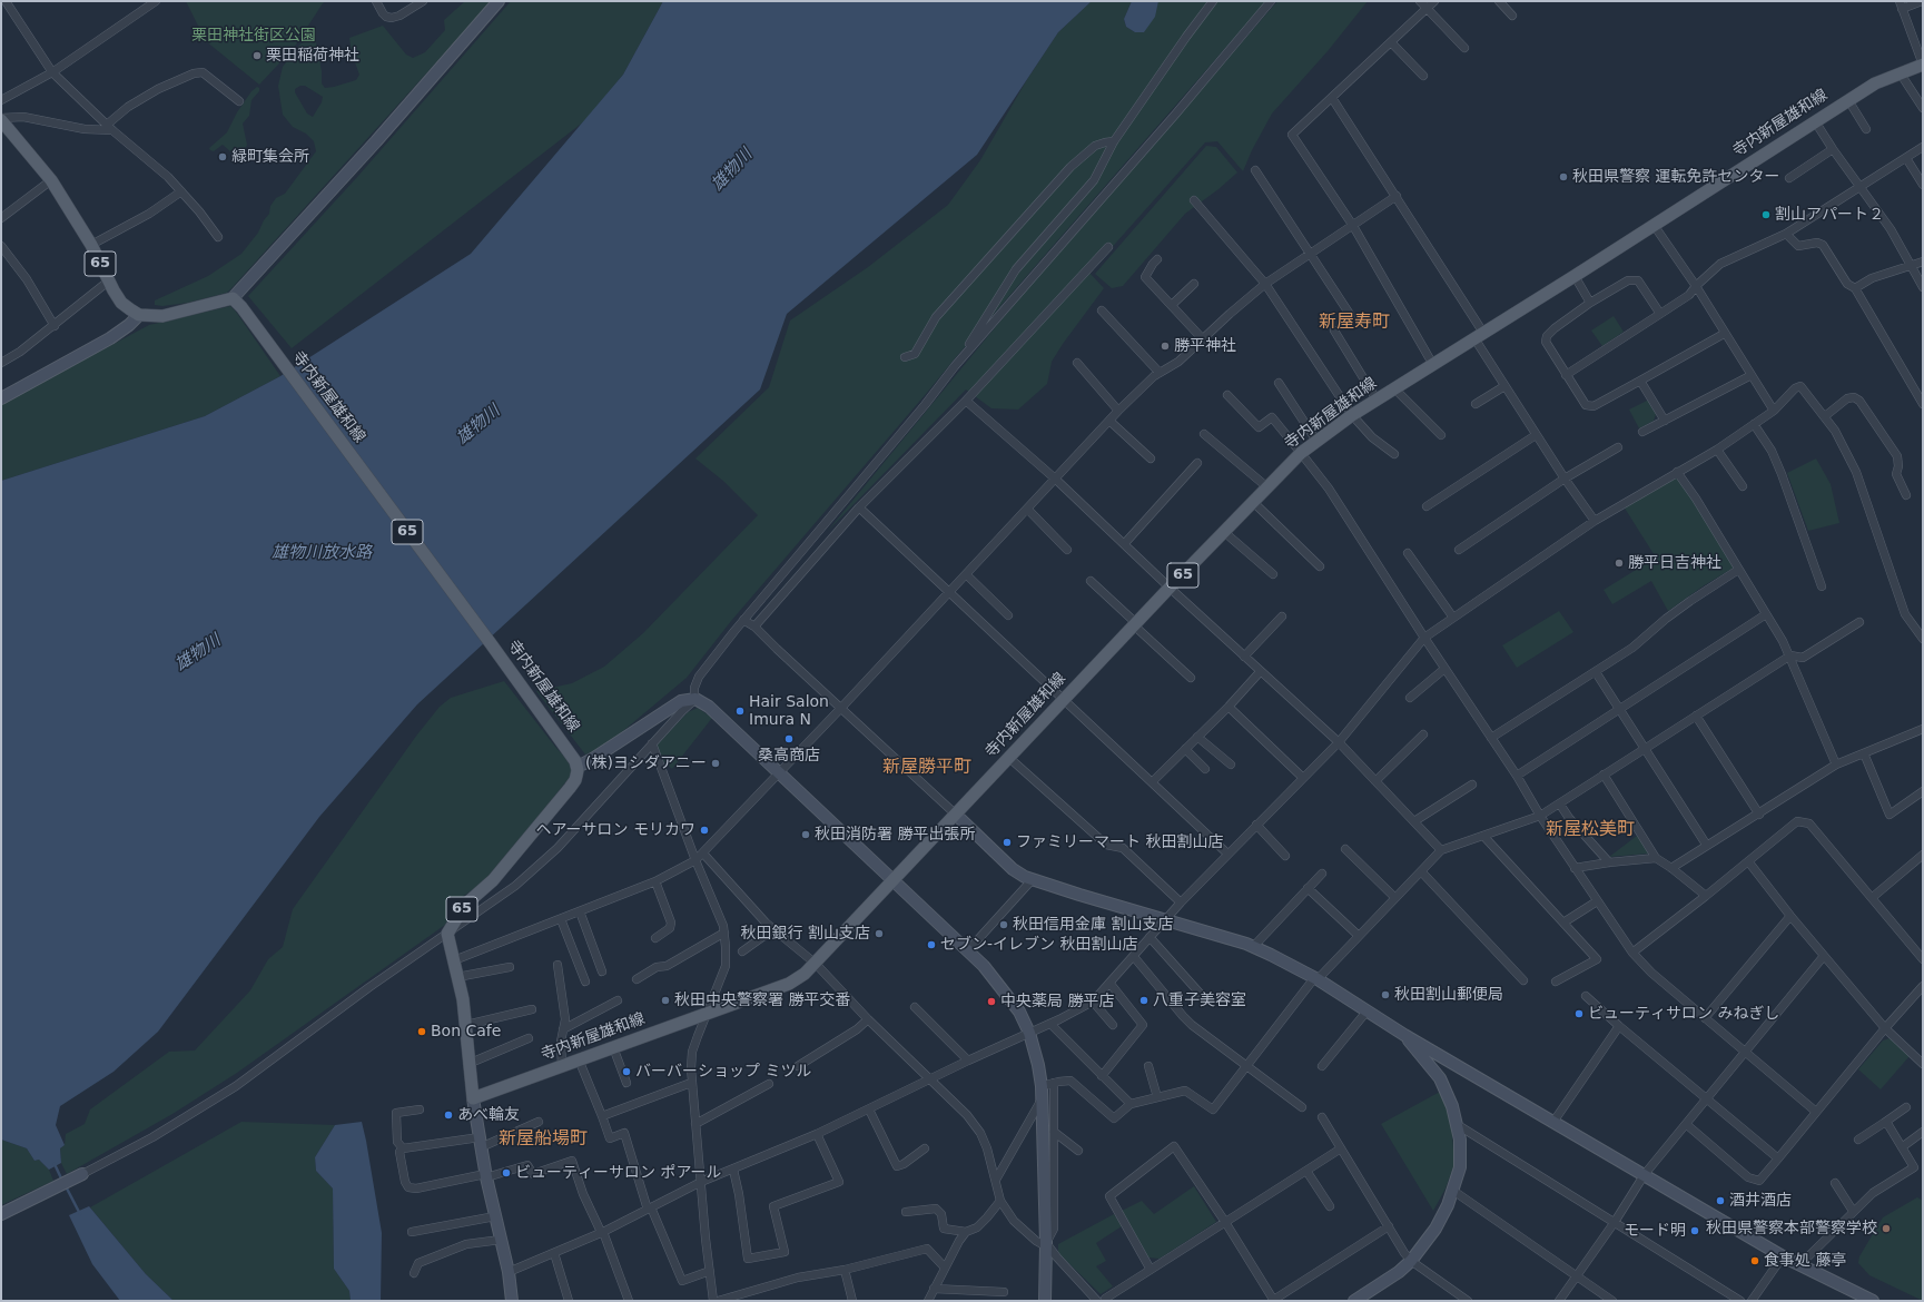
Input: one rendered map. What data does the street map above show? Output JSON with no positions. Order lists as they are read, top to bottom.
{
  "streets": {
    "main road": ["寺内新屋雄和線", "65"]
  },
  "crossings": [
    ["寺内新屋雄和線", "65"]
  ],
  "districts": [
    "新屋寿町",
    "新屋勝平町",
    "新屋松美町",
    "新屋船場町"
  ],
  "water": ["雄物川", "雄物川放水路"],
  "parks": ["栗田神社街区公園"],
  "places": [
    "栗田稲荷神社",
    "緑町集会所",
    "秋田県警察 運転免許センター",
    "割山アパート２",
    "勝平神社",
    "勝平日吉神社",
    "Hair Salon Imura N",
    "桑高商店",
    "(株)ヨシダアニー",
    "ヘアーサロン モリカワ",
    "秋田消防署 勝平出張所",
    "ファミリーマート 秋田割山店",
    "秋田信用金庫 割山支店",
    "秋田銀行 割山支店",
    "セブン-イレブン 秋田割山店",
    "秋田割山郵便局",
    "秋田中央警察署 勝平交番",
    "八重子美容室",
    "中央薬局 勝平店",
    "ビューティサロン みねぎし",
    "Bon Cafe",
    "バーバーショップ ミツル",
    "あべ輪友",
    "ビューティーサロン ポアール",
    "酒井酒店",
    "秋田県警察本部警察学校",
    "モード明",
    "食事処 藤亭"
  ]
}
